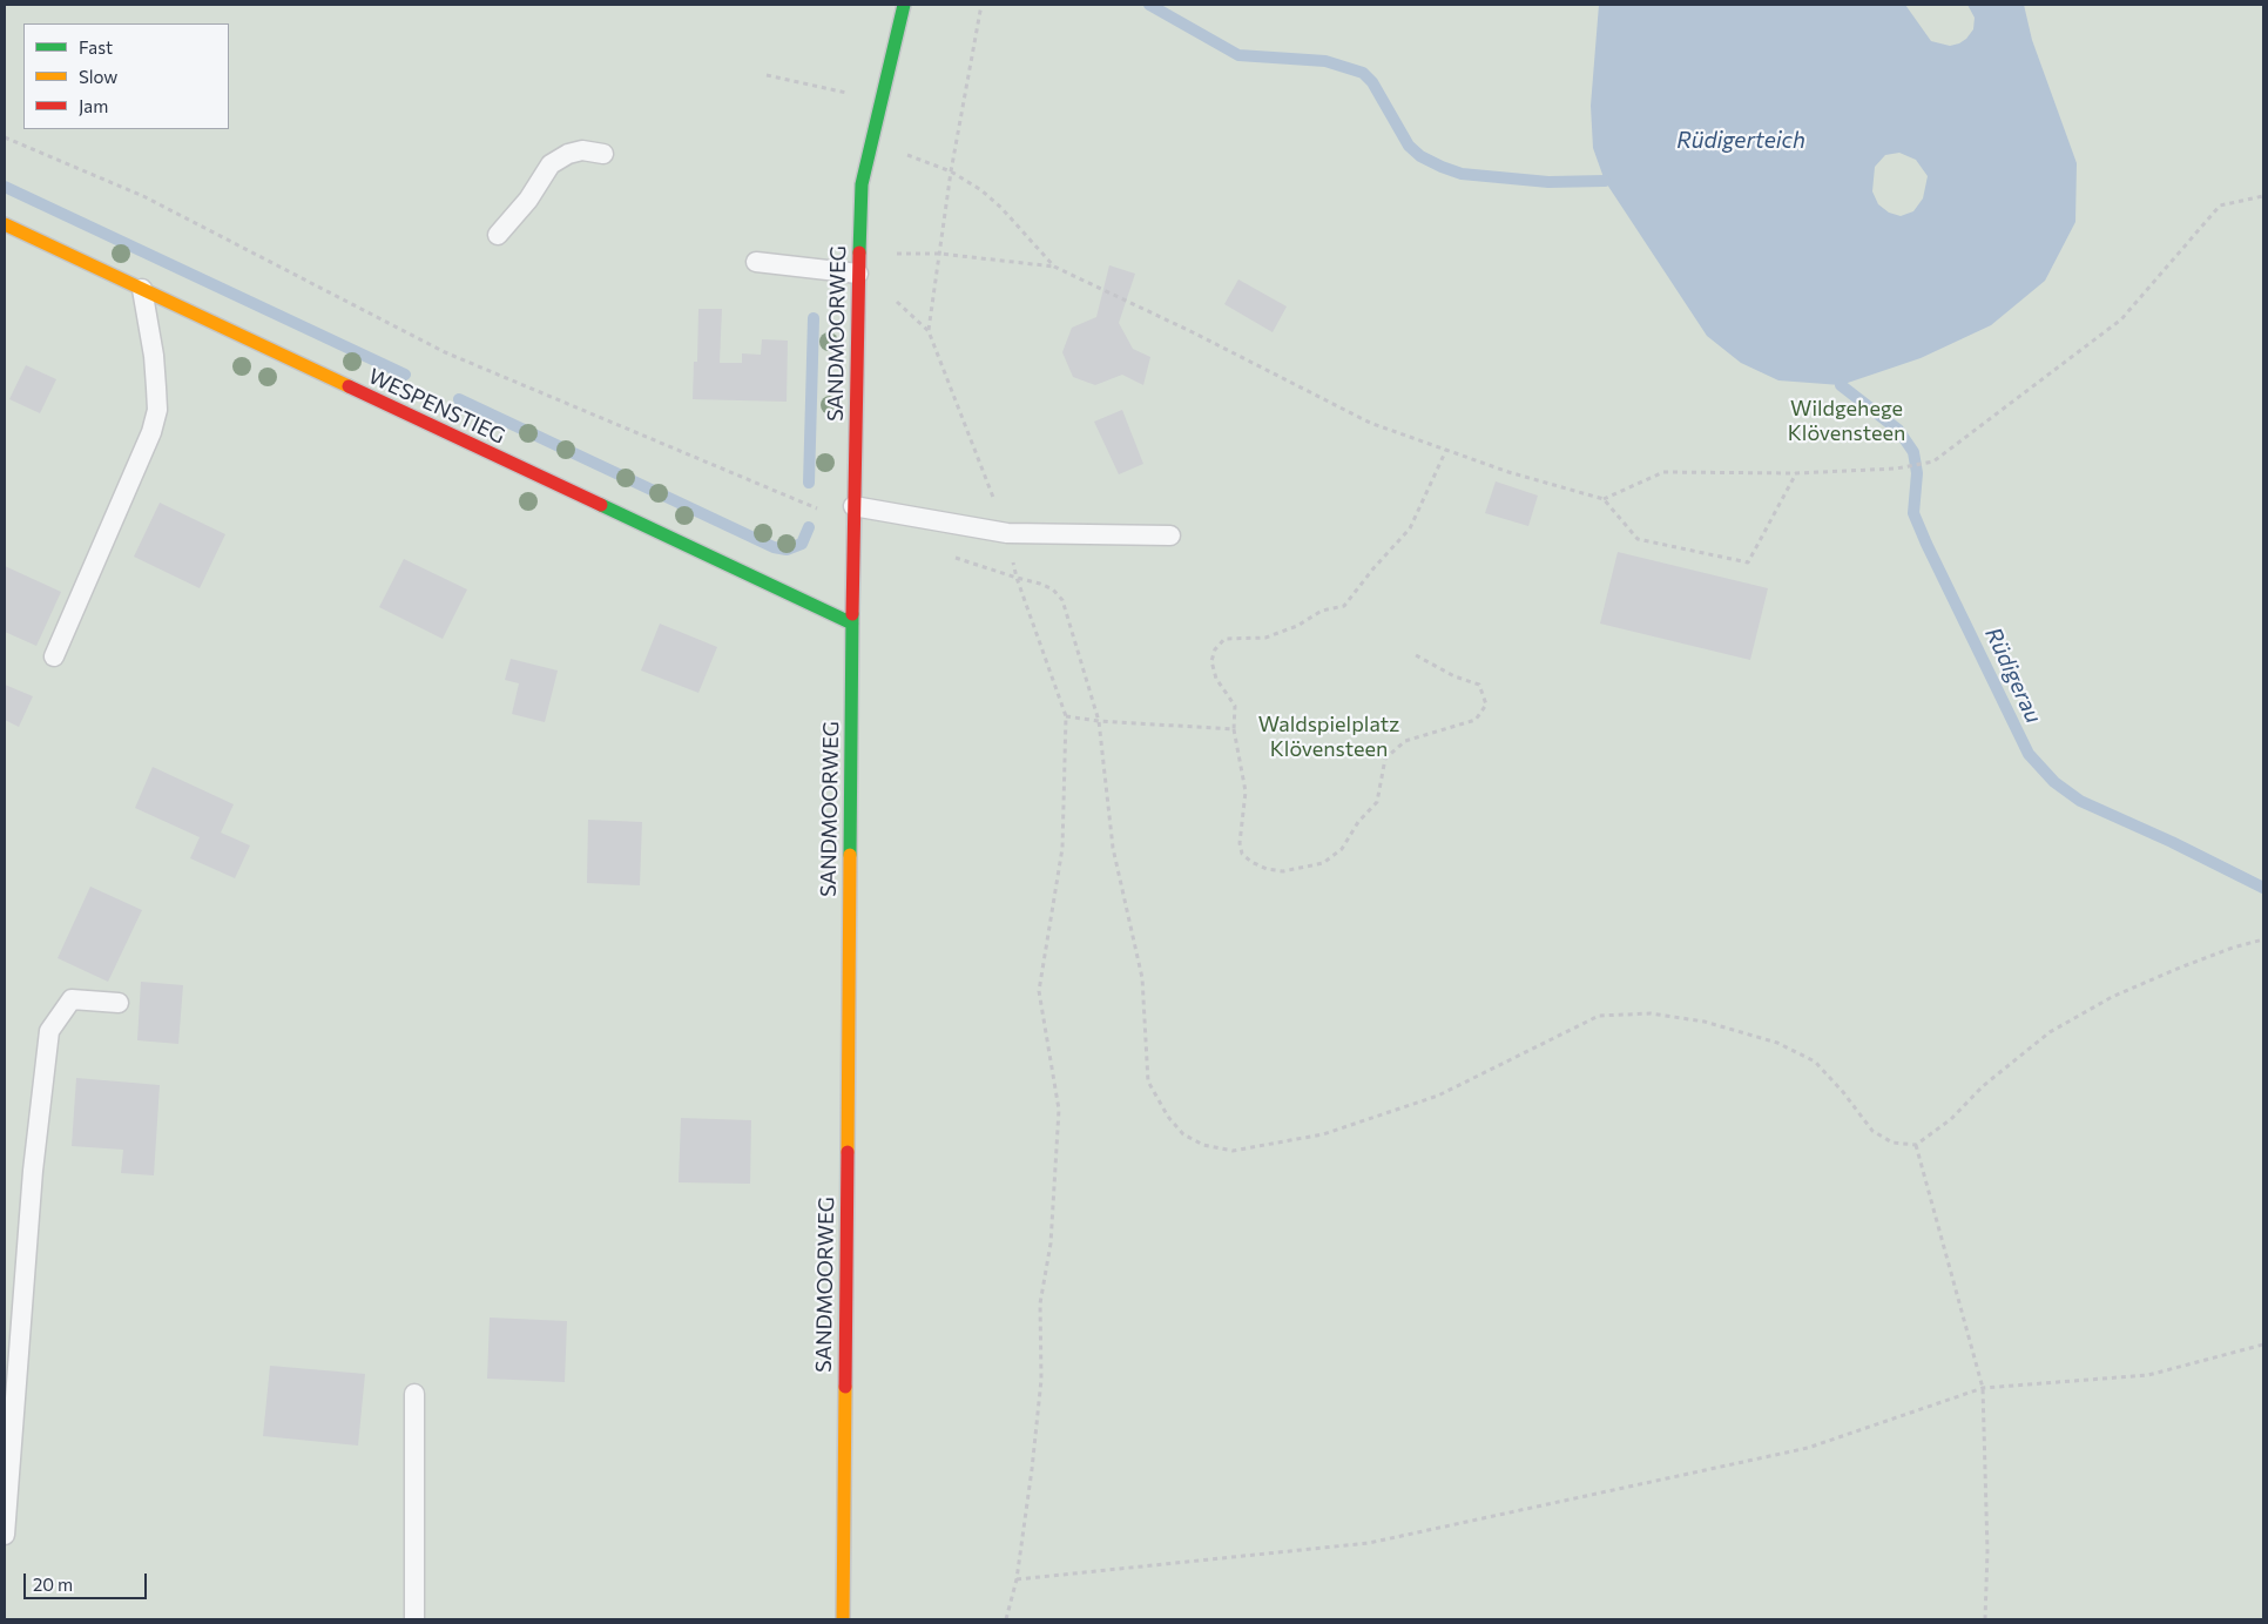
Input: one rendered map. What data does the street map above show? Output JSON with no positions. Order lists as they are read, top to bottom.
{
  "streets": {
    "street": ["SANDMOORWEG", "WESPENSTIEG"]
  },
  "crossings": [
    ["SANDMOORWEG", "WESPENSTIEG"]
  ],
  "water": ["Rüdigerteich", "Rüdigerau"],
  "parks": ["Wildgehege Klövensteen", "Waldspielplatz Klövensteen"],
  "legend": ["Fast", "Slow", "Jam"],
  "scale_bar": "20 m"
}
